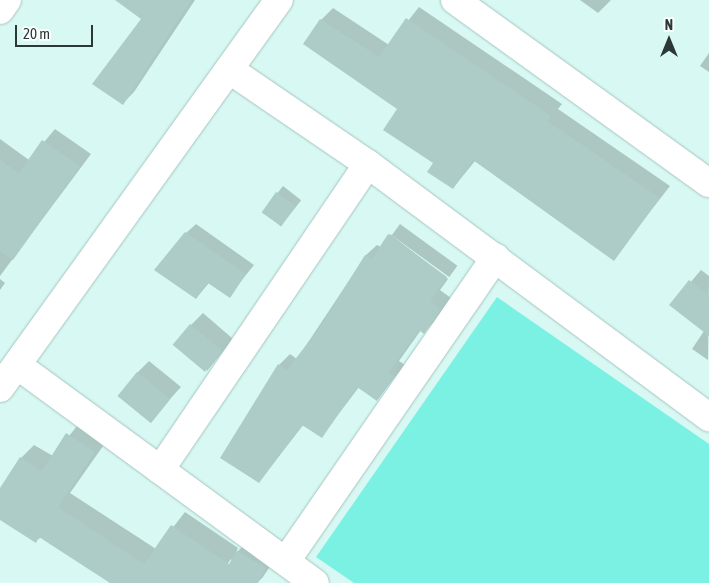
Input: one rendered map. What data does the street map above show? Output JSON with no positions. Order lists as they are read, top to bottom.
{
  "scale_bar": "20 m",
  "north": "top"
}
